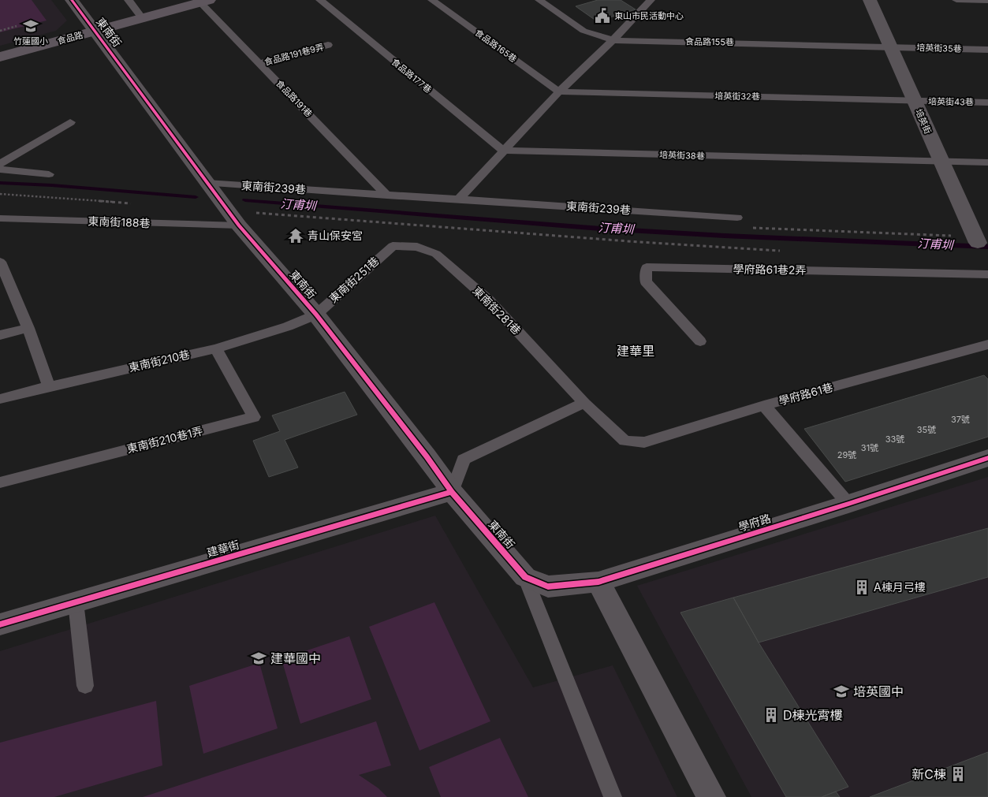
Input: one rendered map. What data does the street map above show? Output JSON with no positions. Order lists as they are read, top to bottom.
{
  "streets": {
    "street": [
      "東南街",
      "食品路",
      "培英街",
      "學府路",
      "建華街"
    ],
    "lane": [
      "食品路155巷",
      "食品路165巷",
      "培英街35巷",
      "食品路191巷9弄",
      "食品路177巷",
      "培英街32巷",
      "食品路191巷",
      "培英街43巷",
      "培英街38巷",
      "東南街239巷",
      "東南街188巷",
      "學府路61巷2弄",
      "東南街251巷",
      "東南街281巷",
      "東南街210巷",
      "學府路61巷",
      "東南街210巷1弄"
    ]
  },
  "crossings": [
    ["東南街", "食品路"],
    ["東南街", "東南街239巷"],
    ["東南街", "東南街188巷"],
    ["東南街", "東南街251巷"],
    ["東南街", "東南街210巷"],
    ["東南街", "學府路"],
    ["東南街", "建華街"],
    ["食品路", "食品路191巷"],
    ["食品路155巷", "培英街35巷"],
    ["食品路155巷", "培英街"],
    ["食品路165巷", "培英街32巷"],
    ["培英街35巷", "培英街"],
    ["食品路191巷9弄", "食品路191巷"],
    ["食品路177巷", "培英街38巷"],
    ["培英街32巷", "培英街43巷"],
    ["培英街32巷", "培英街"],
    ["食品路191巷", "東南街239巷"],
    ["培英街43巷", "培英街"],
    ["培英街", "培英街38巷"],
    ["東南街251巷", "東南街281巷"],
    ["東南街251巷", "東南街210巷"],
    ["東南街281巷", "學府路61巷"],
    ["東南街210巷", "東南街210巷1弄"]
  ],
  "districts": ["建華里"],
  "water": ["汀甫圳"],
  "places": {
    "public building": ["東山市民活動中心"],
    "school or university": ["竹蓮國小", "建華國中", "培英國中"],
    "temple": ["青山保安宮"],
    "building": ["A棟月弓樓", "D棟光霄樓", "新C棟"]
  },
  "house_numbers": [
    "37號",
    "35號",
    "33號",
    "31號",
    "29號"
  ]
}
